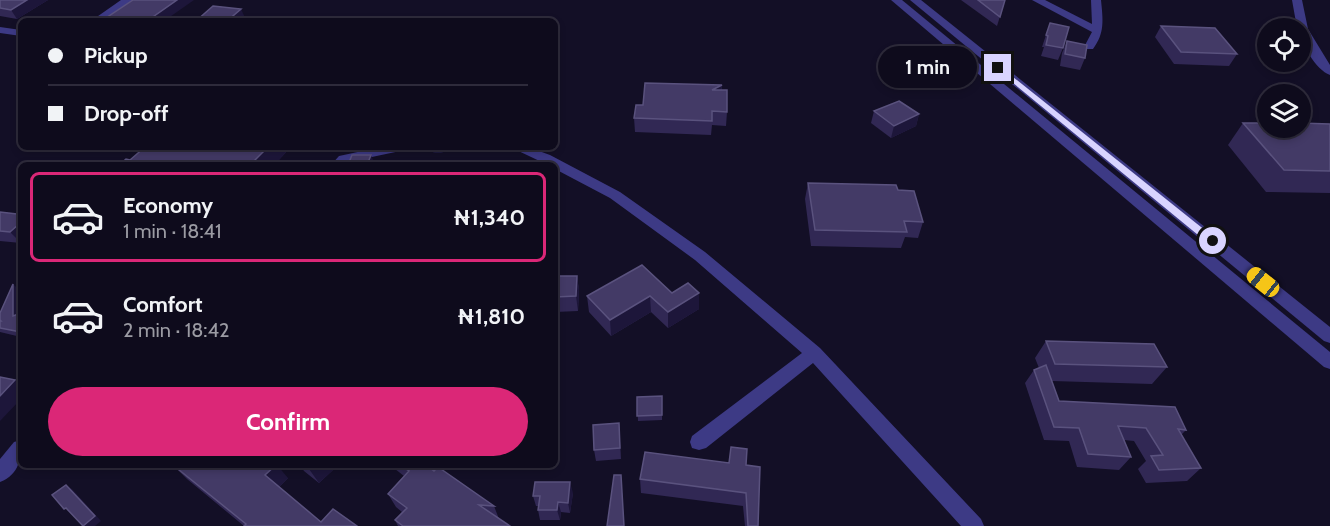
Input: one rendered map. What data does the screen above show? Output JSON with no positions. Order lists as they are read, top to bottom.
{
  "page": {
    "banner": ["Pickup", "Drop-off"],
    "bubble": "1 min",
    "list": [
      {
        "name": "Economy",
        "note": "1 min · 18:41",
        "value": "₦1,340"
      },
      {
        "name": "Comfort",
        "note": "2 min · 18:42",
        "value": "₦1,810"
      }
    ],
    "buttons": "Confirm"
  }
}
